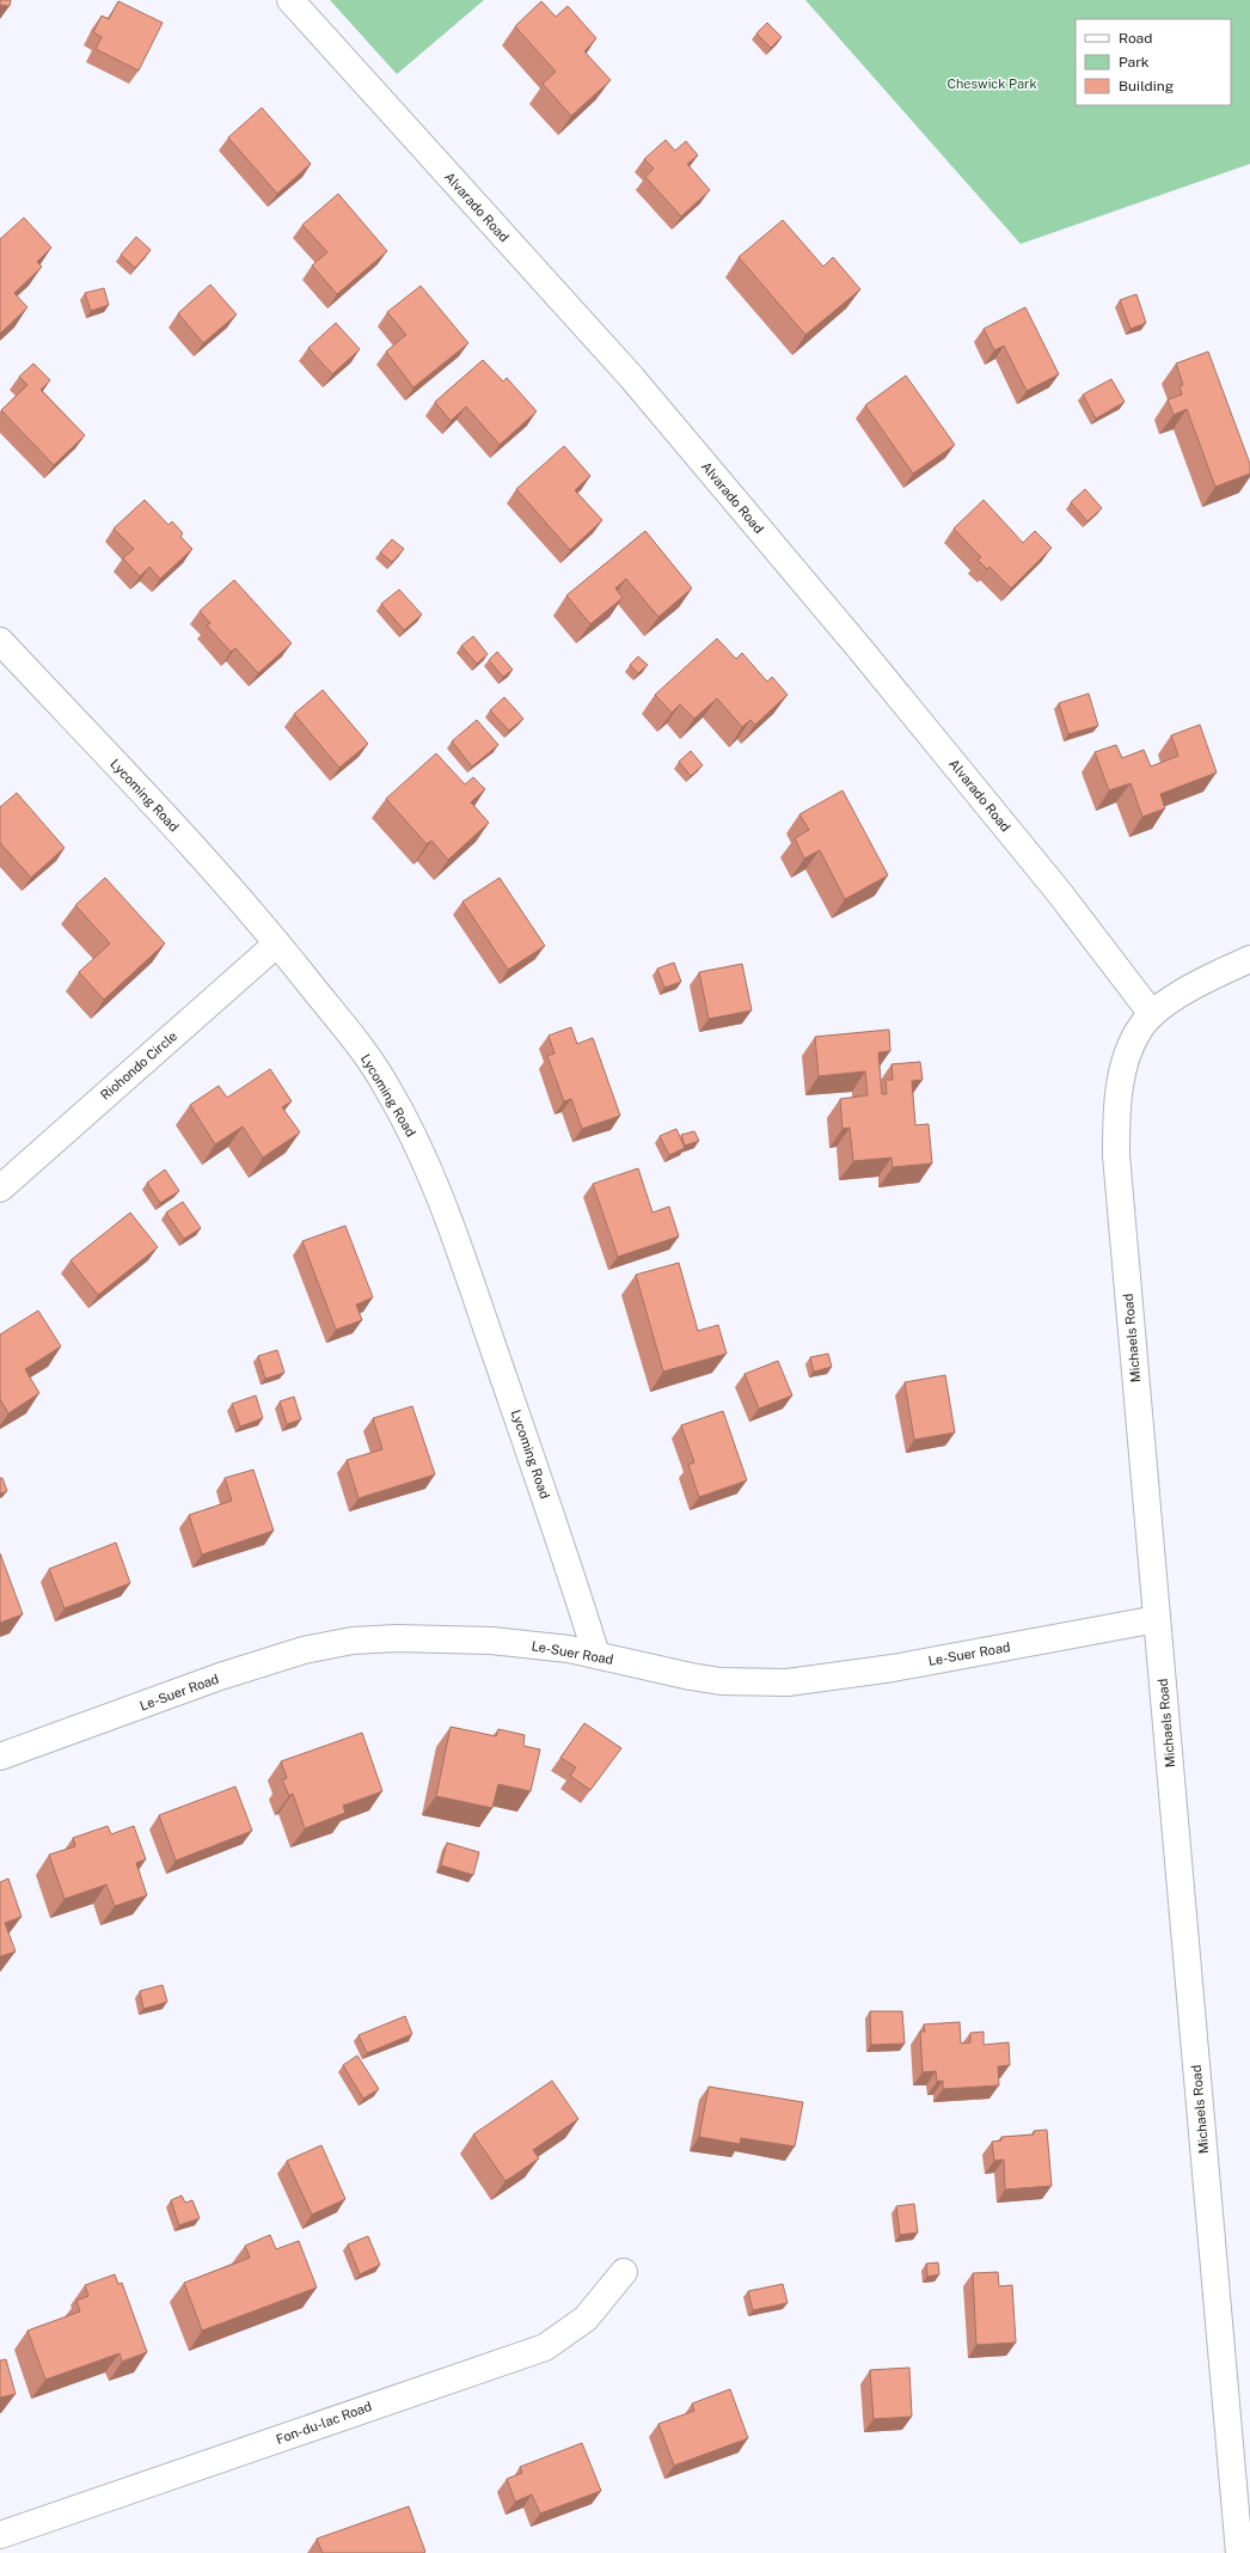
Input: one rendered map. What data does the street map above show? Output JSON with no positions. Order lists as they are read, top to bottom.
{
  "streets": {
    "street": [
      "Alvarado Road",
      "Lycoming Road",
      "Riohondo Circle",
      "Michaels Road",
      "Le-Suer Road",
      "Fon-du-lac Road"
    ]
  },
  "crossings": [
    ["Alvarado Road", "Michaels Road"],
    ["Lycoming Road", "Riohondo Circle"],
    ["Lycoming Road", "Le-Suer Road"],
    ["Michaels Road", "Le-Suer Road"]
  ],
  "parks": ["Cheswick Park"],
  "legend": ["Road", "Park", "Building"]
}
